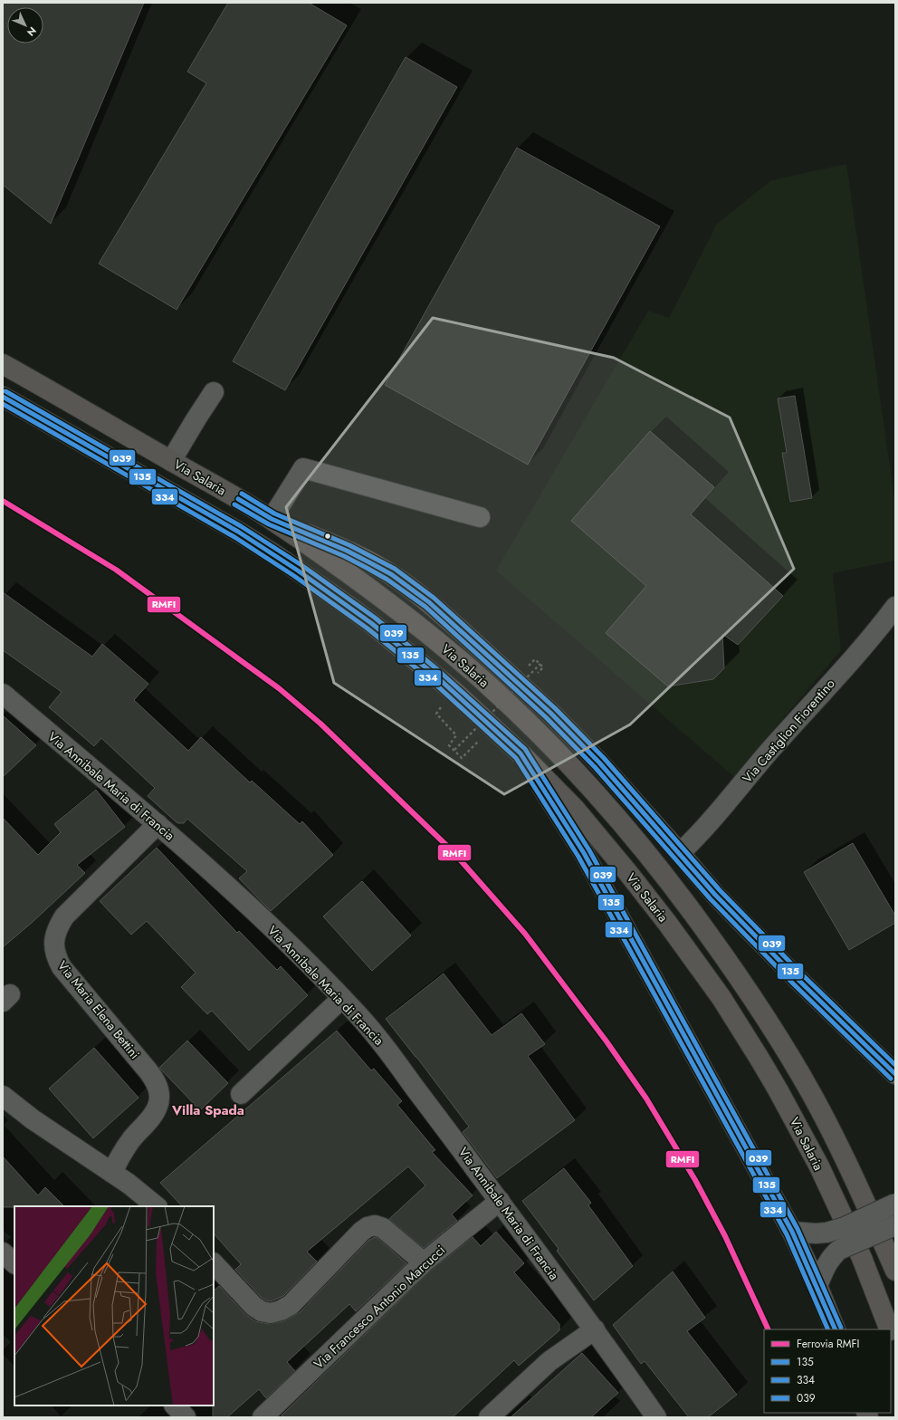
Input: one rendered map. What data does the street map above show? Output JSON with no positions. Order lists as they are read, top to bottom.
{
  "streets": {
    "main road": ["Via Salaria"],
    "street": [
      "Via Castiglion Fiorentino",
      "Via Annibale Maria di Francia",
      "Via Maria Elena Bettini",
      "Via Francesco Antonio Marcucci"
    ]
  },
  "crossings": [
    ["Via Salaria", "Via Castiglion Fiorentino"],
    ["Via Annibale Maria di Francia", "Via Maria Elena Bettini"],
    ["Via Annibale Maria di Francia", "Via Francesco Antonio Marcucci"]
  ],
  "districts": ["Villa Spada"],
  "lines": [
    "transit line 039",
    "transit line 135",
    "transit line 334",
    "rail line RMFI"
  ],
  "legend": [
    "Ferrovia RMFI",
    "135",
    "334",
    "039"
  ],
  "north": "bottom right"
}
